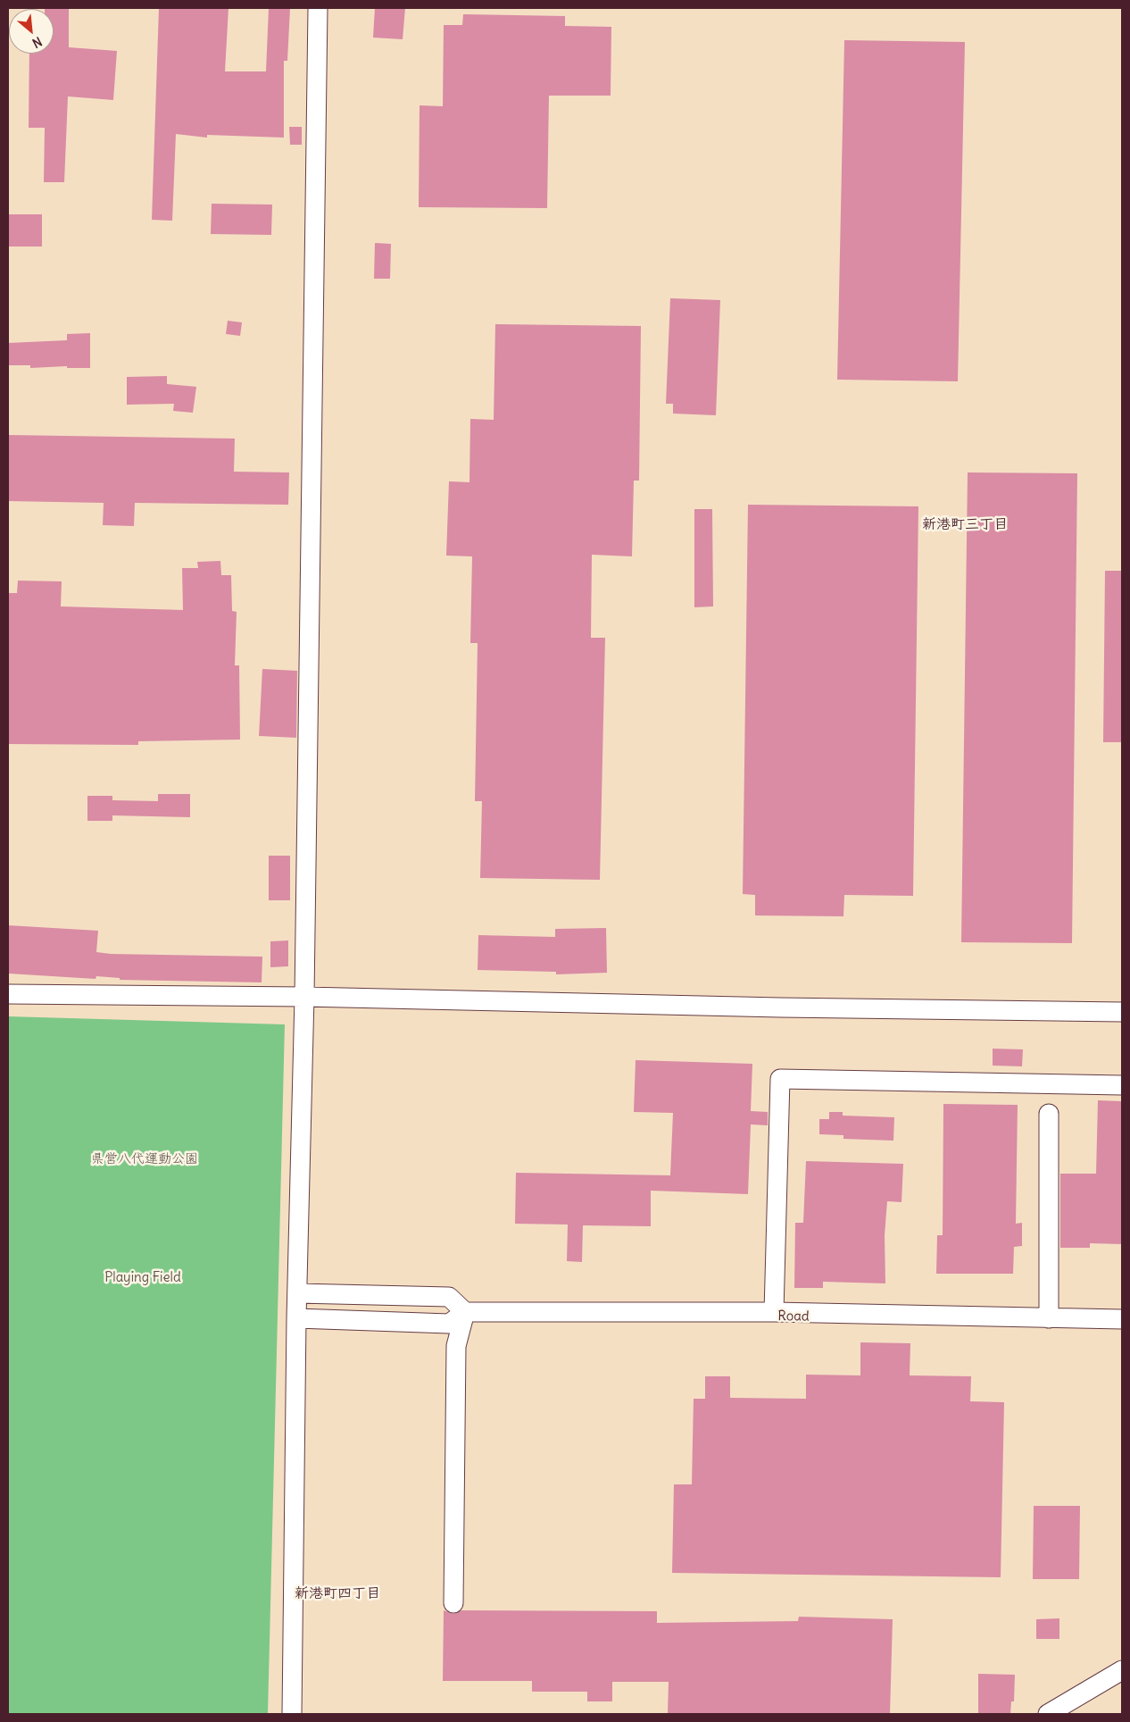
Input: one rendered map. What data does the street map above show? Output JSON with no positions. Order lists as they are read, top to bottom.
{
  "streets": {
    "street": ["Road"]
  },
  "districts": ["新港町三丁目", "新港町四丁目"],
  "parks": ["県営八代運動公園", "Playing Field"],
  "north": "bottom right"
}
